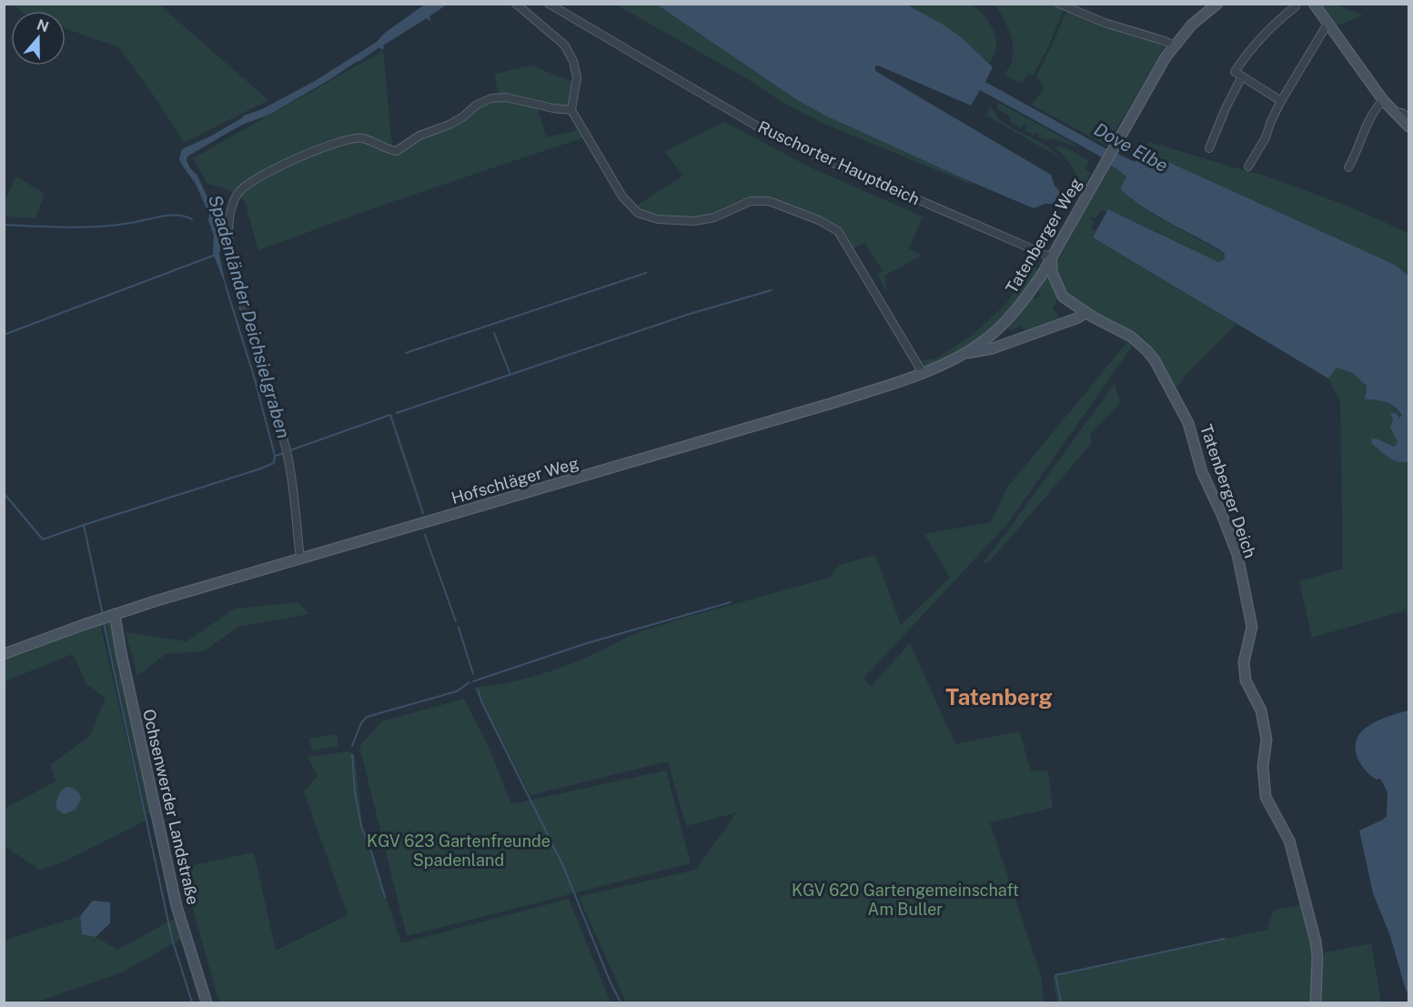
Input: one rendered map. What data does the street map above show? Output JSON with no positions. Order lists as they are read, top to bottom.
{
  "streets": {
    "street": [
      "Ruschorter Hauptdeich",
      "Tatenberger Weg",
      "Hofschläger Weg",
      "Tatenberger Deich",
      "Ochsenwerder Landstraße"
    ]
  },
  "crossings": [
    ["Ruschorter Hauptdeich", "Tatenberger Weg"],
    ["Ruschorter Hauptdeich", "Tatenberger Deich"],
    ["Tatenberger Weg", "Hofschläger Weg"],
    ["Tatenberger Weg", "Tatenberger Deich"],
    ["Hofschläger Weg", "Ochsenwerder Landstraße"]
  ],
  "districts": ["Tatenberg"],
  "water": ["Dove Elbe", "Spadenländer Deichsielgraben"],
  "parks": ["KGV 623 Gartenfreunde Spadenland", "KGV 620 Gartengemeinschaft Am Buller"],
  "north": "top"
}
